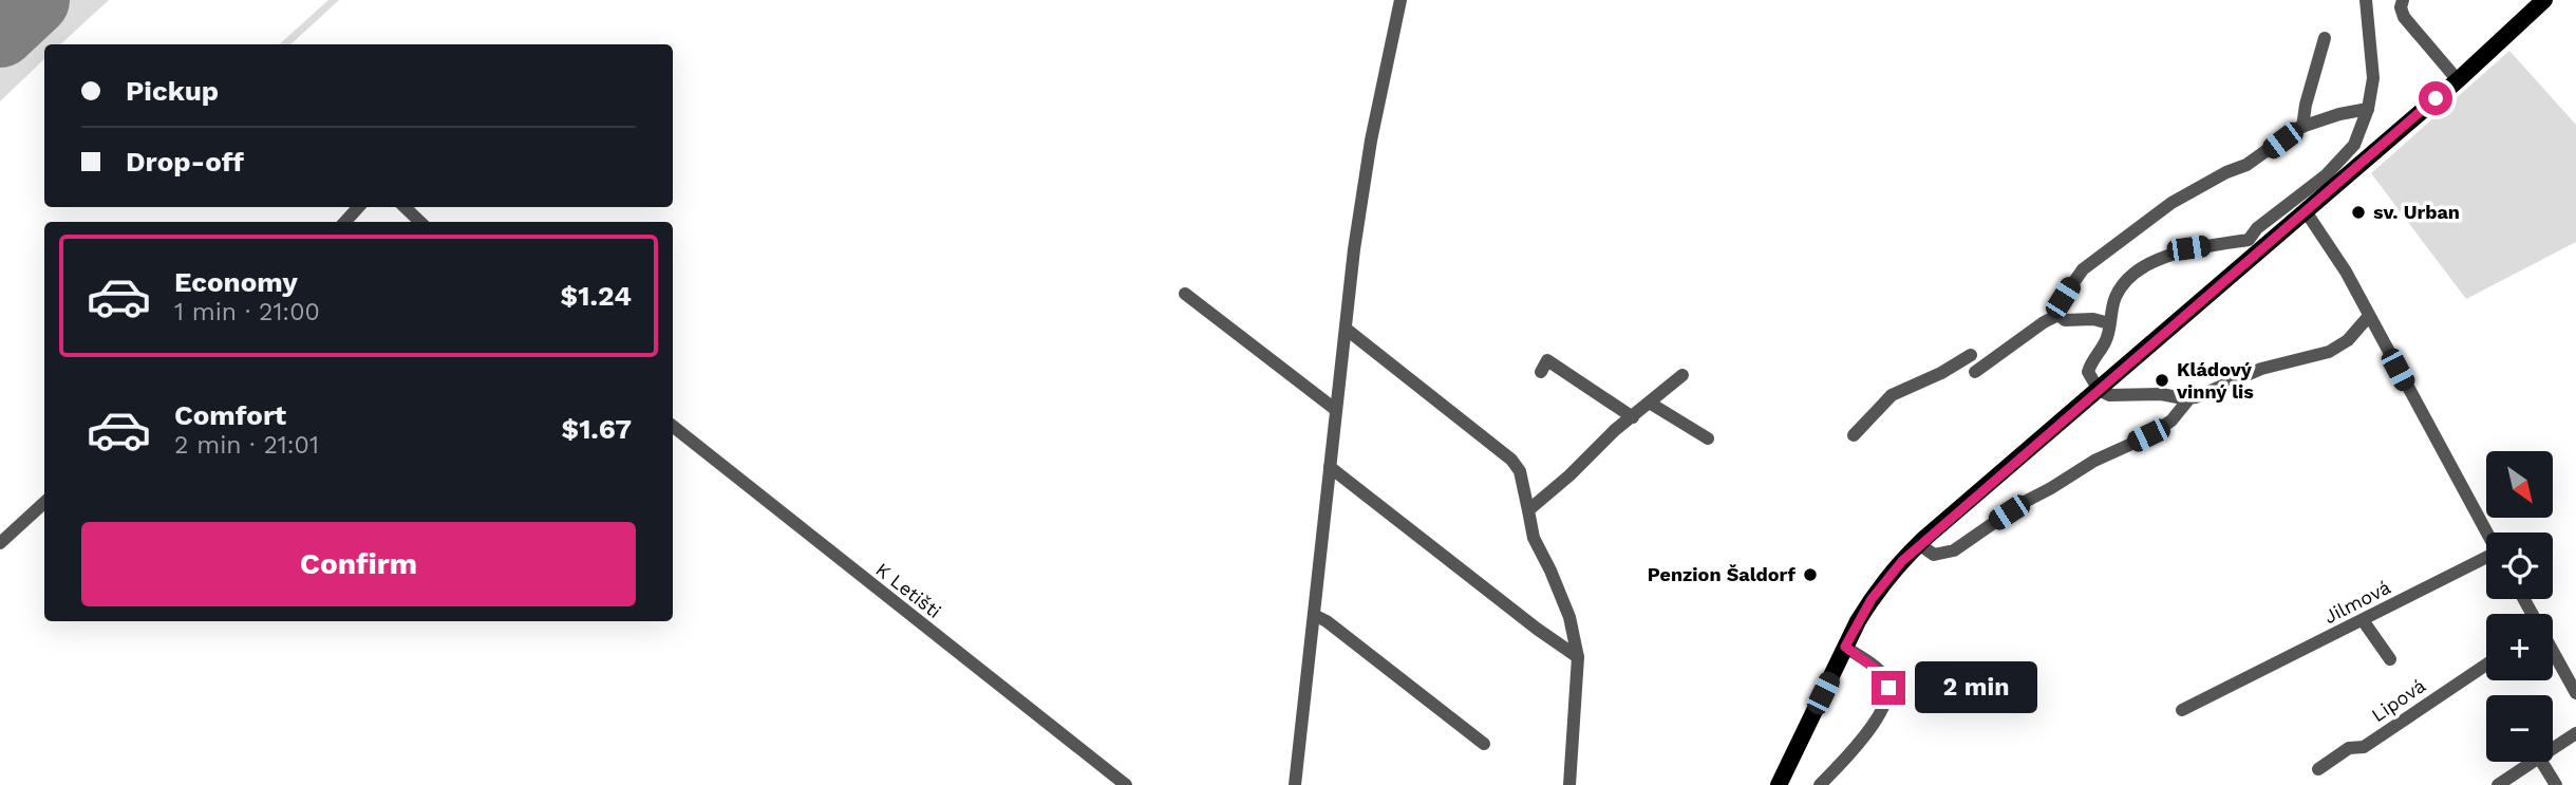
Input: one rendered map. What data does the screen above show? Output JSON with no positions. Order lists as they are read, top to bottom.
{
  "streets": {
    "street": ["K Letišti", "Jilmová", "Lipová"]
  },
  "places": ["sv. Urban", "Kládový vinný lis", "Penzion Šaldorf"],
  "north": "bottom right",
  "page": {
    "banner": ["Pickup", "Drop-off"],
    "list": [
      {
        "name": "Economy",
        "note": "1 min · 21:00",
        "value": "$1.24"
      },
      {
        "name": "Comfort",
        "note": "2 min · 21:01",
        "value": "$1.67"
      }
    ],
    "map_buttons": ["+", "−"],
    "buttons": "Confirm",
    "bubble": "2 min"
  }
}
